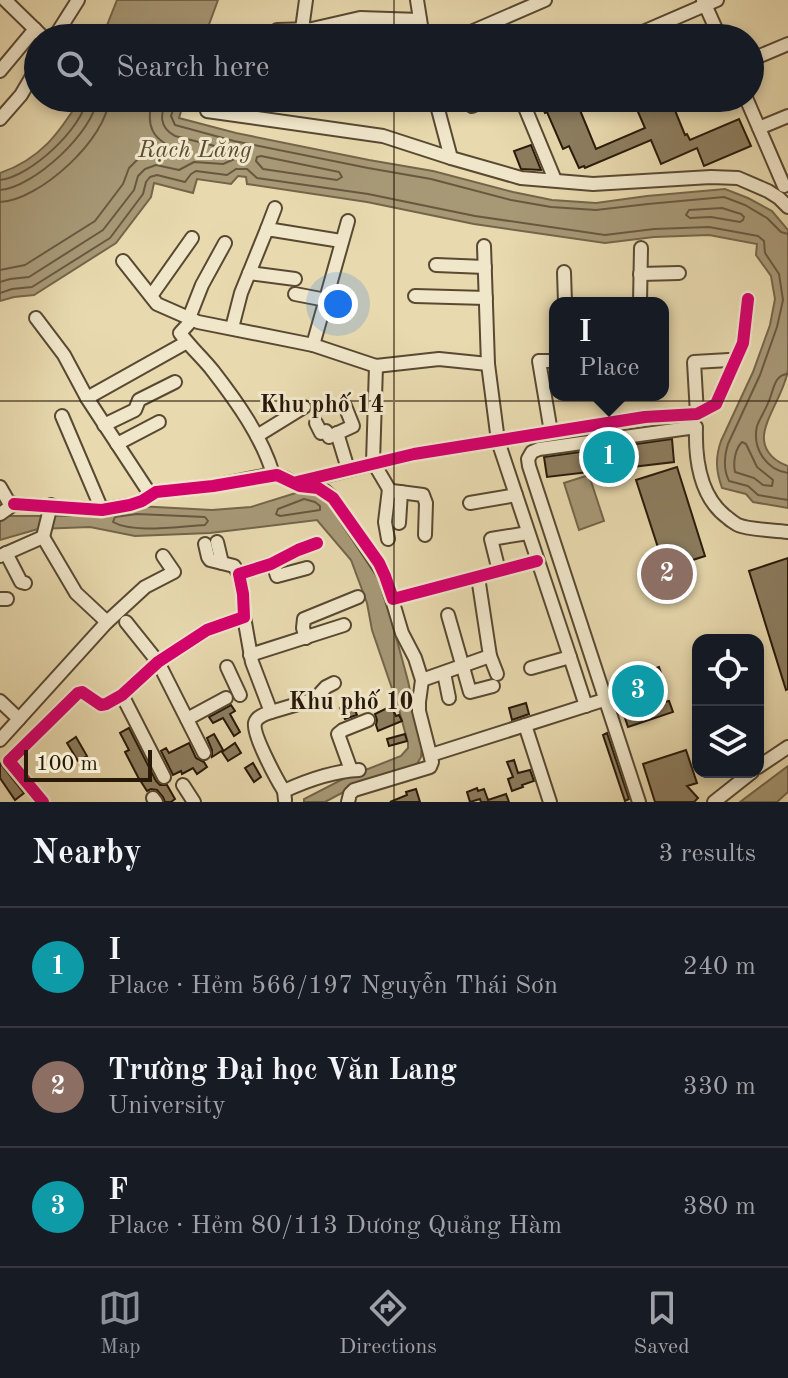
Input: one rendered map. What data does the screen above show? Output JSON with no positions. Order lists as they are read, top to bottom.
{
  "districts": ["Khu phố 14", "Khu phố 10"],
  "water": ["Rạch Lăng"],
  "scale_bar": "100 m",
  "page": {
    "search": "Search here",
    "popup": ["I", "Place"],
    "pins": ["1", "2", "3"],
    "scale": "100 m",
    "heading": ["Nearby", "3 results"],
    "list": [
      {
        "mark": "1",
        "name": "I",
        "note": "Place · Hẻm 566/197 Nguyễn Thái Sơn",
        "value": "240 m"
      },
      {
        "mark": "2",
        "name": "Trường Đại học Văn Lang",
        "note": "University",
        "value": "330 m"
      },
      {
        "mark": "3",
        "name": "F",
        "note": "Place · Hẻm 80/113 Dương Quảng Hàm",
        "value": "380 m"
      }
    ],
    "nav": ["Map", "Directions", "Saved"]
  }
}
